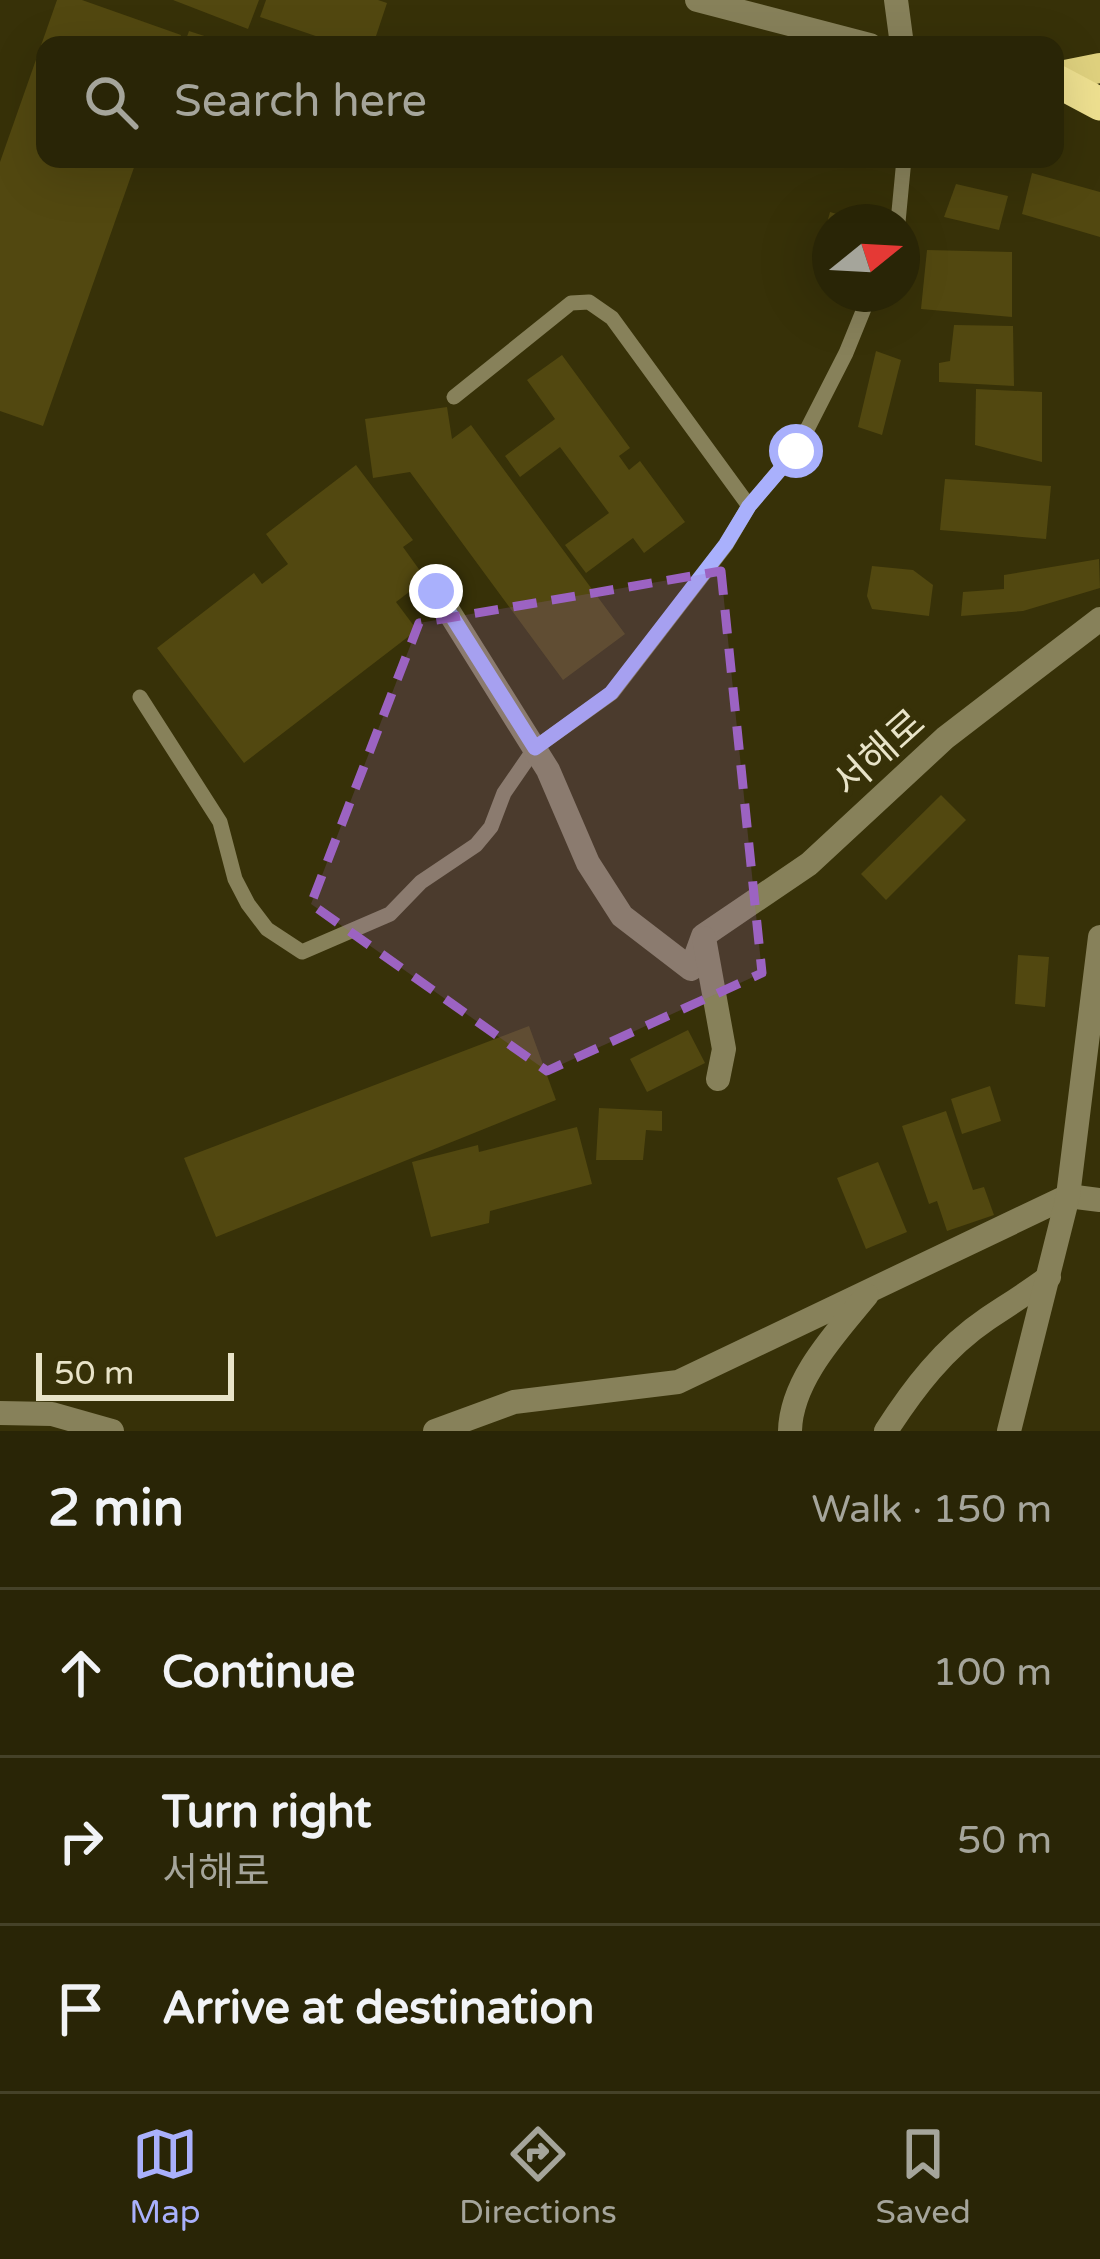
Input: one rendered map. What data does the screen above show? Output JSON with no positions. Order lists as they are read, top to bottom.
{
  "streets": {
    "street": ["서해로"]
  },
  "scale_bar": "50 m",
  "north": "right",
  "page": {
    "search": "Search here",
    "scale": "50 m",
    "heading": ["2 min", "Walk · 150 m"],
    "list": [
      ["Continue", "100 m"],
      ["Turn right", "서해로", "50 m"],
      "Arrive at destination"
    ],
    "nav": ["Map", "Directions", "Saved"]
  }
}
